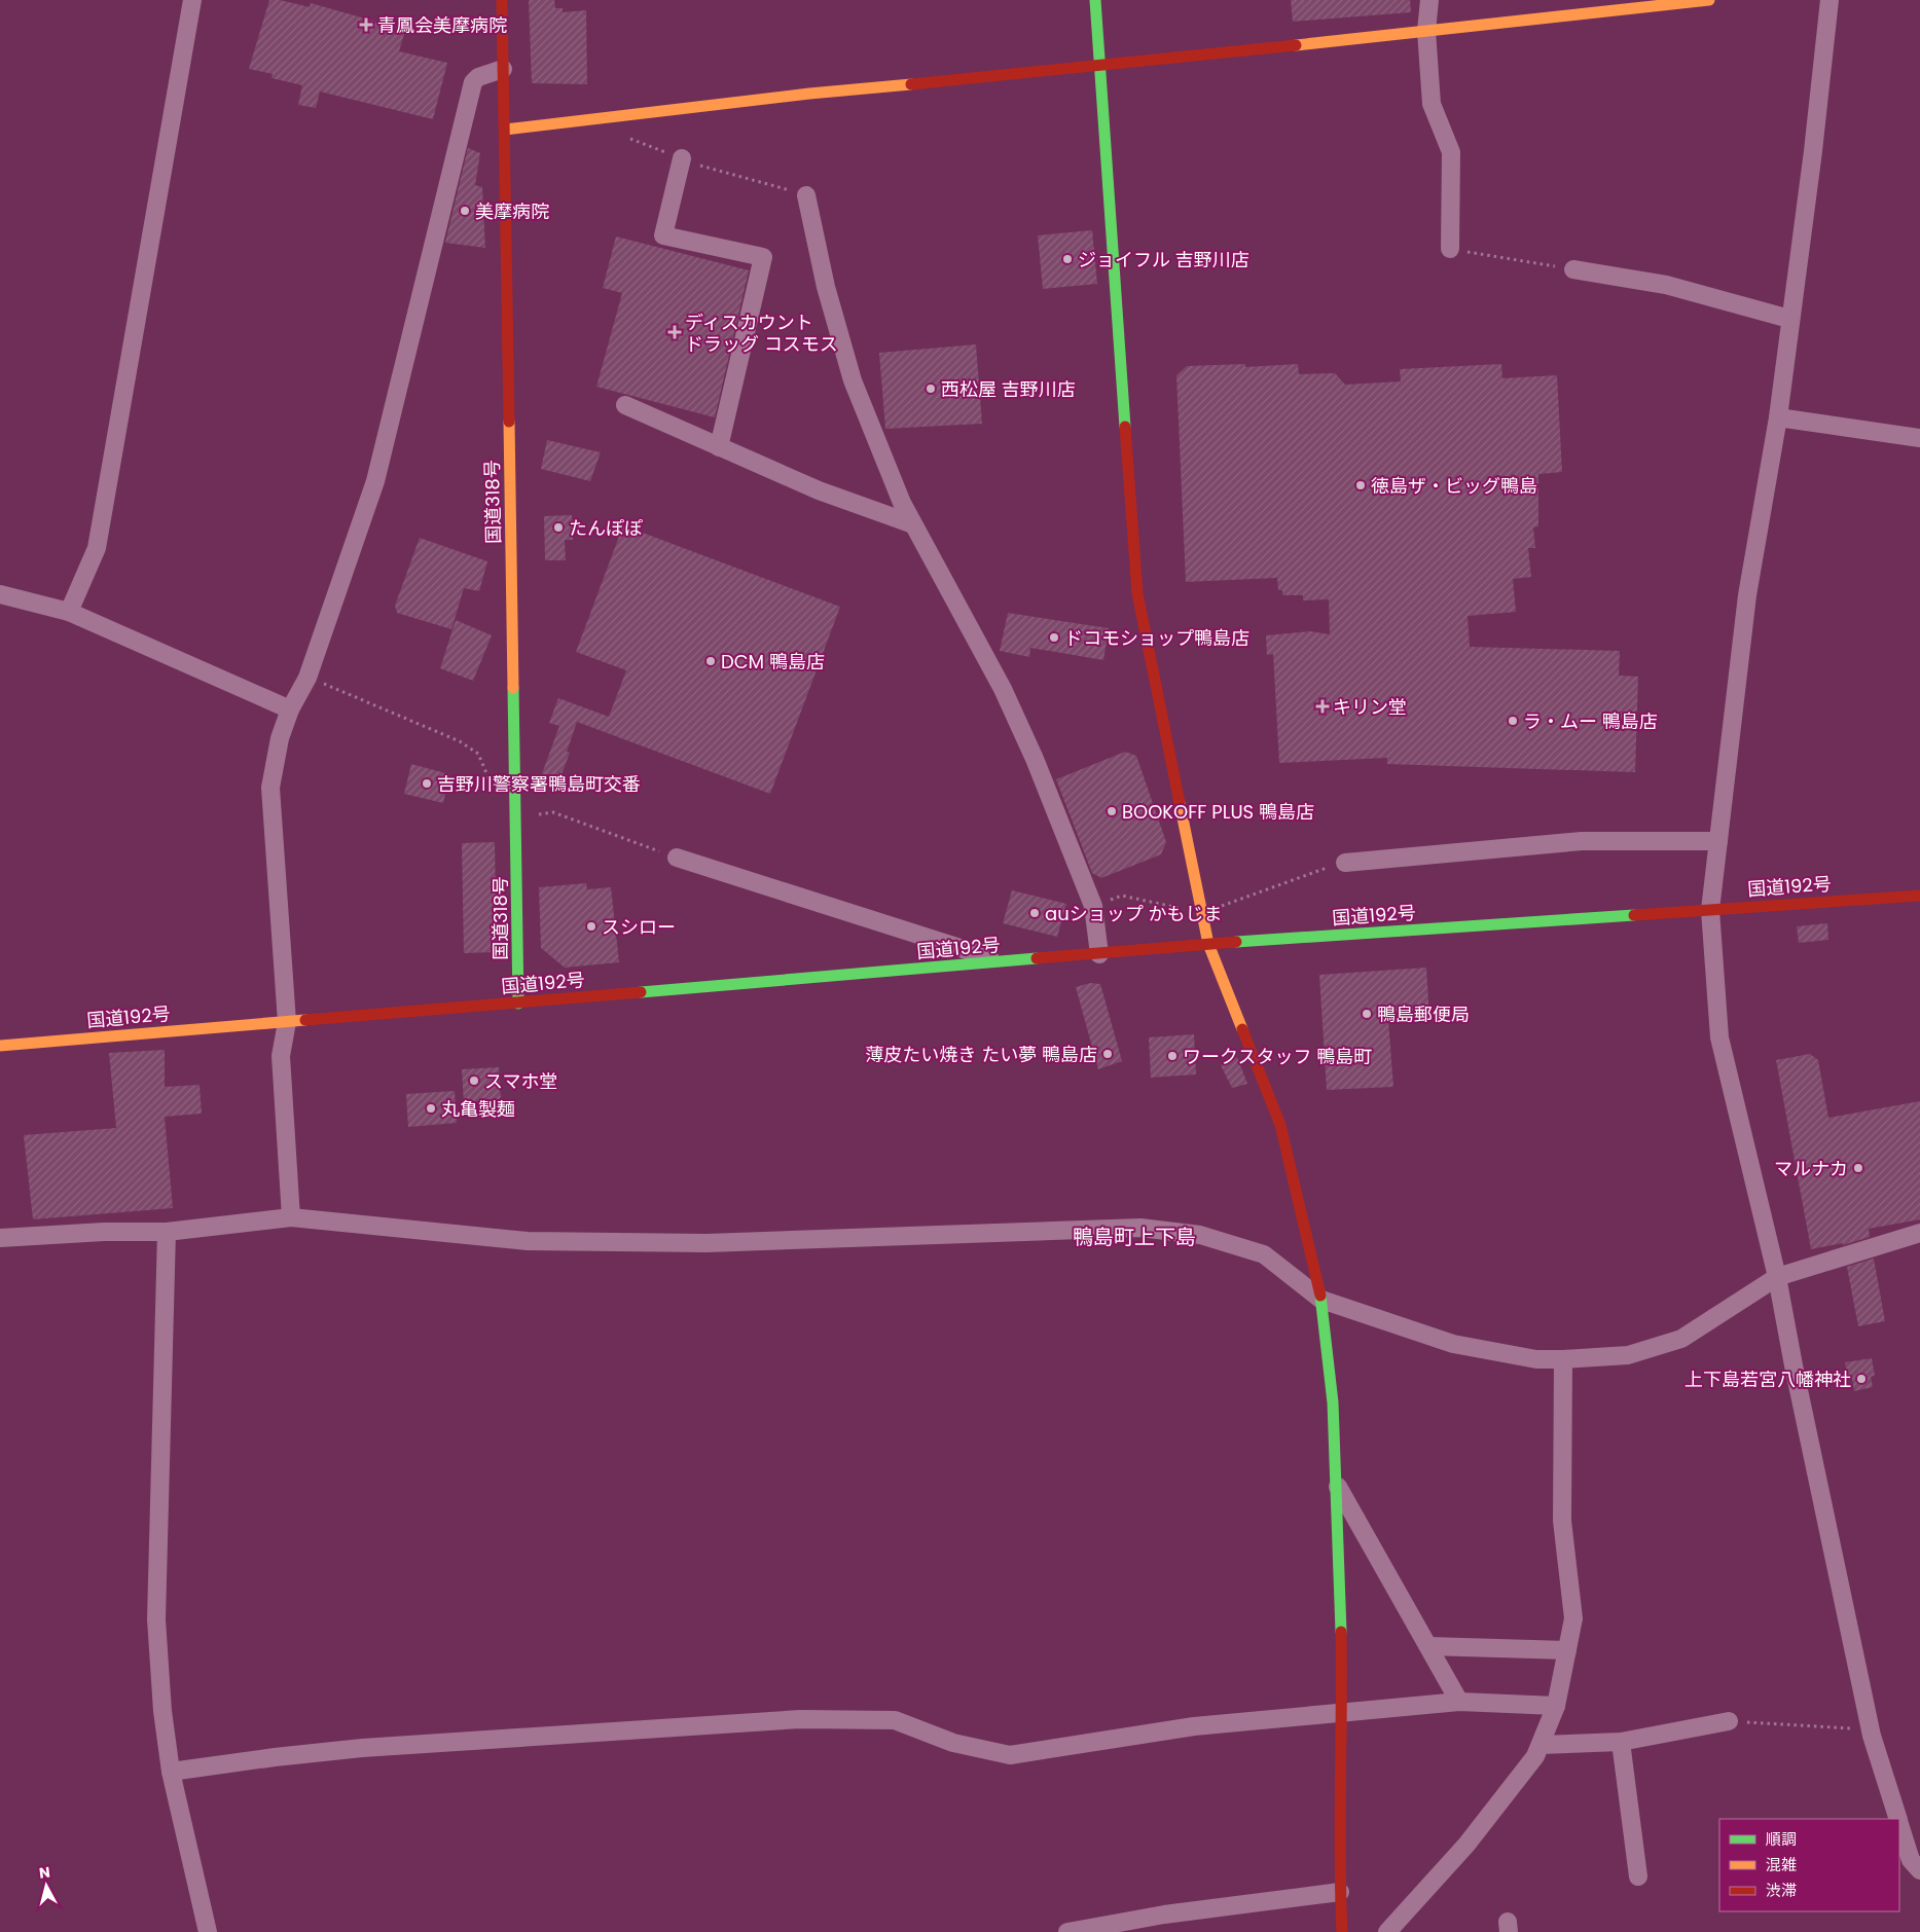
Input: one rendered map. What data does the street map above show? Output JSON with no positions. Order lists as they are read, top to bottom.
{
  "streets": {
    "main road": ["国道318号", "国道192号"]
  },
  "crossings": [
    ["国道318号", "国道192号"]
  ],
  "districts": ["鴨島町上下島"],
  "places": {
    "health": ["青鳳会美摩病院", "ディスカウント ドラッグ コスモス", "キリン堂"],
    "other": [
      "美摩病院",
      "ジョイフル 吉野川店",
      "西松屋 吉野川店",
      "徳島ザ・ビッグ鴨島",
      "たんぽぽ",
      "ドコモショップ鴨島店",
      "DCM 鴨島店",
      "ラ・ムー 鴨島店",
      "吉野川警察署鴨島町交番",
      "BOOKOFF PLUS 鴨島店",
      "auショップ かもじま",
      "スシロー",
      "鴨島郵便局",
      "薄皮たい焼き たい夢 鴨島店",
      "ワークスタッフ 鴨島町",
      "スマホ堂",
      "丸亀製麺",
      "マルナカ",
      "上下島若宮八幡神社"
    ]
  },
  "legend": ["順調", "混雑", "渋滞"],
  "north": "top"
}
